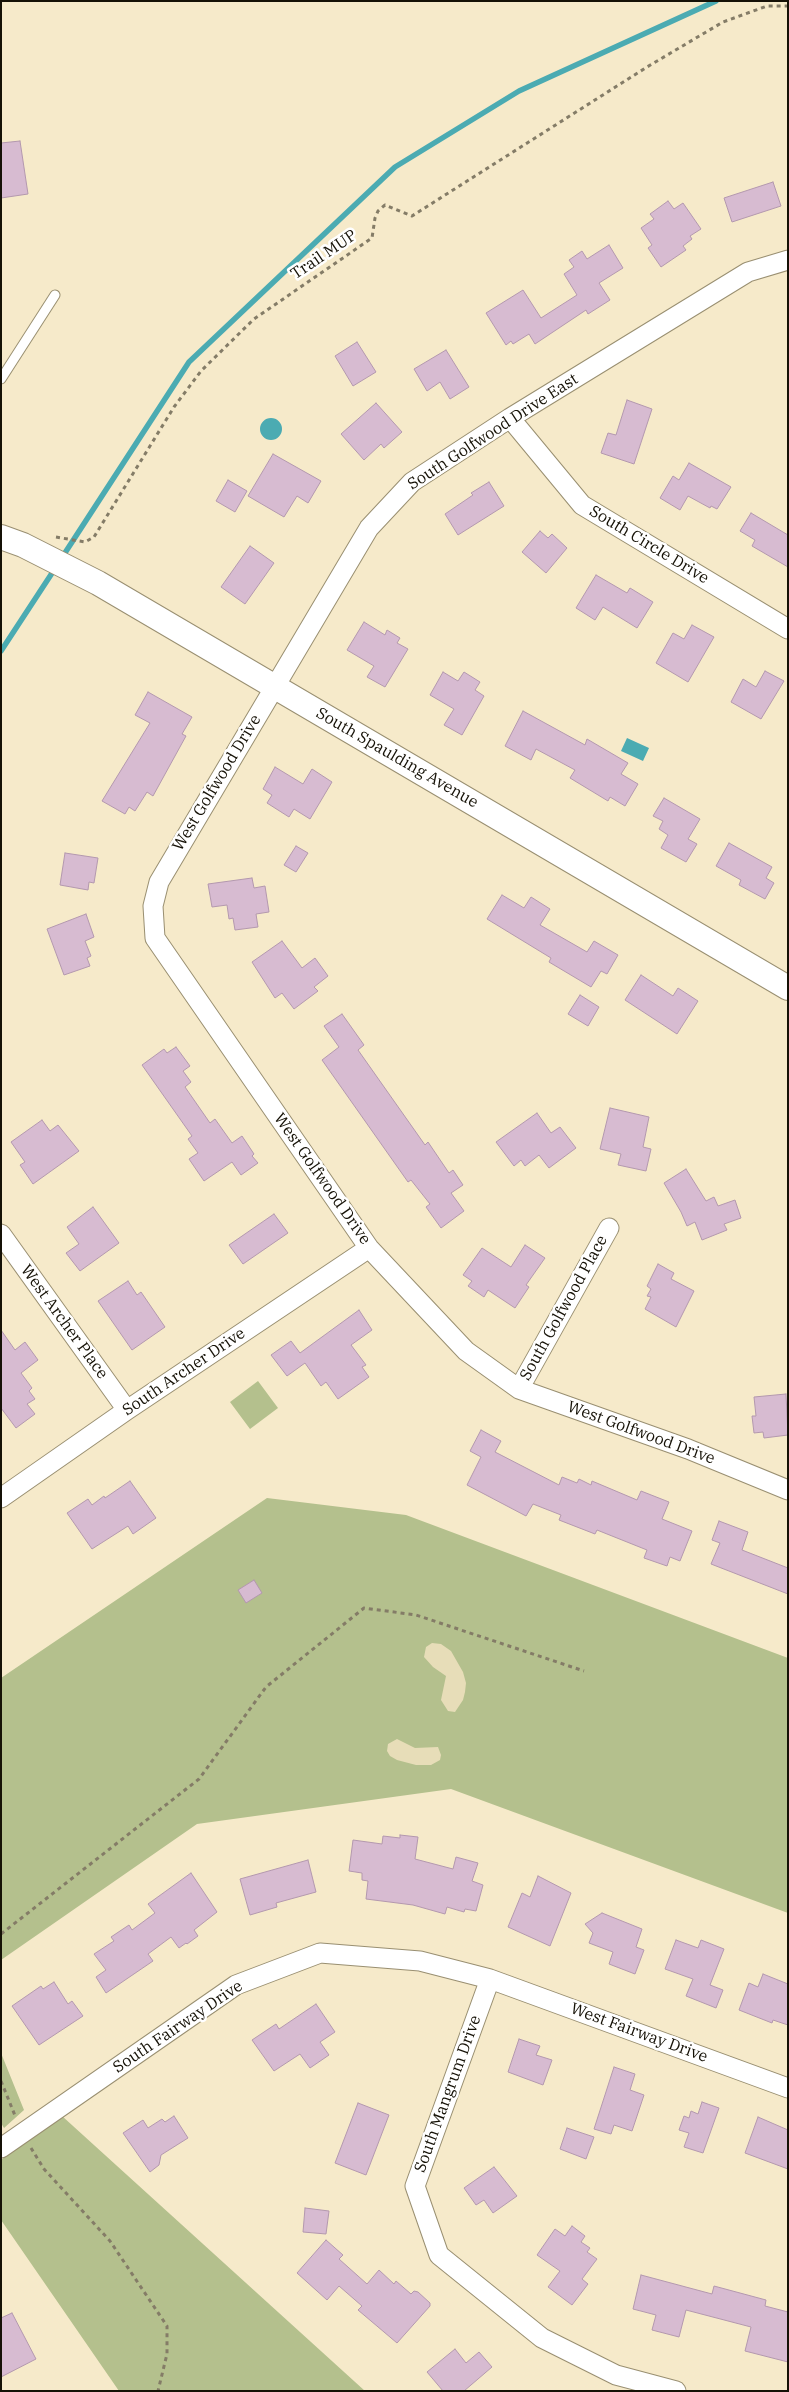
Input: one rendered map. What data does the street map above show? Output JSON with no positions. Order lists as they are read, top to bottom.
{
  "streets": {
    "street": [
      "South Golfwood Drive East",
      "South Circle Drive",
      "South Spaulding Avenue",
      "West Golfwood Drive",
      "South Golfwood Place",
      "West Archer Place",
      "South Archer Drive",
      "South Fairway Drive",
      "West Fairway Drive",
      "South Mangrum Drive"
    ],
    "path": ["Trail MUP"]
  },
  "crossings": [
    ["South Golfwood Drive East", "South Circle Drive"],
    ["South Golfwood Drive East", "South Spaulding Avenue"],
    ["South Golfwood Drive East", "West Golfwood Drive"],
    ["South Spaulding Avenue", "West Golfwood Drive"],
    ["West Golfwood Drive", "South Golfwood Place"],
    ["West Golfwood Drive", "South Archer Drive"],
    ["West Archer Place", "South Archer Drive"],
    ["South Fairway Drive", "West Fairway Drive"],
    ["South Fairway Drive", "South Mangrum Drive"],
    ["West Fairway Drive", "South Mangrum Drive"]
  ]
}
